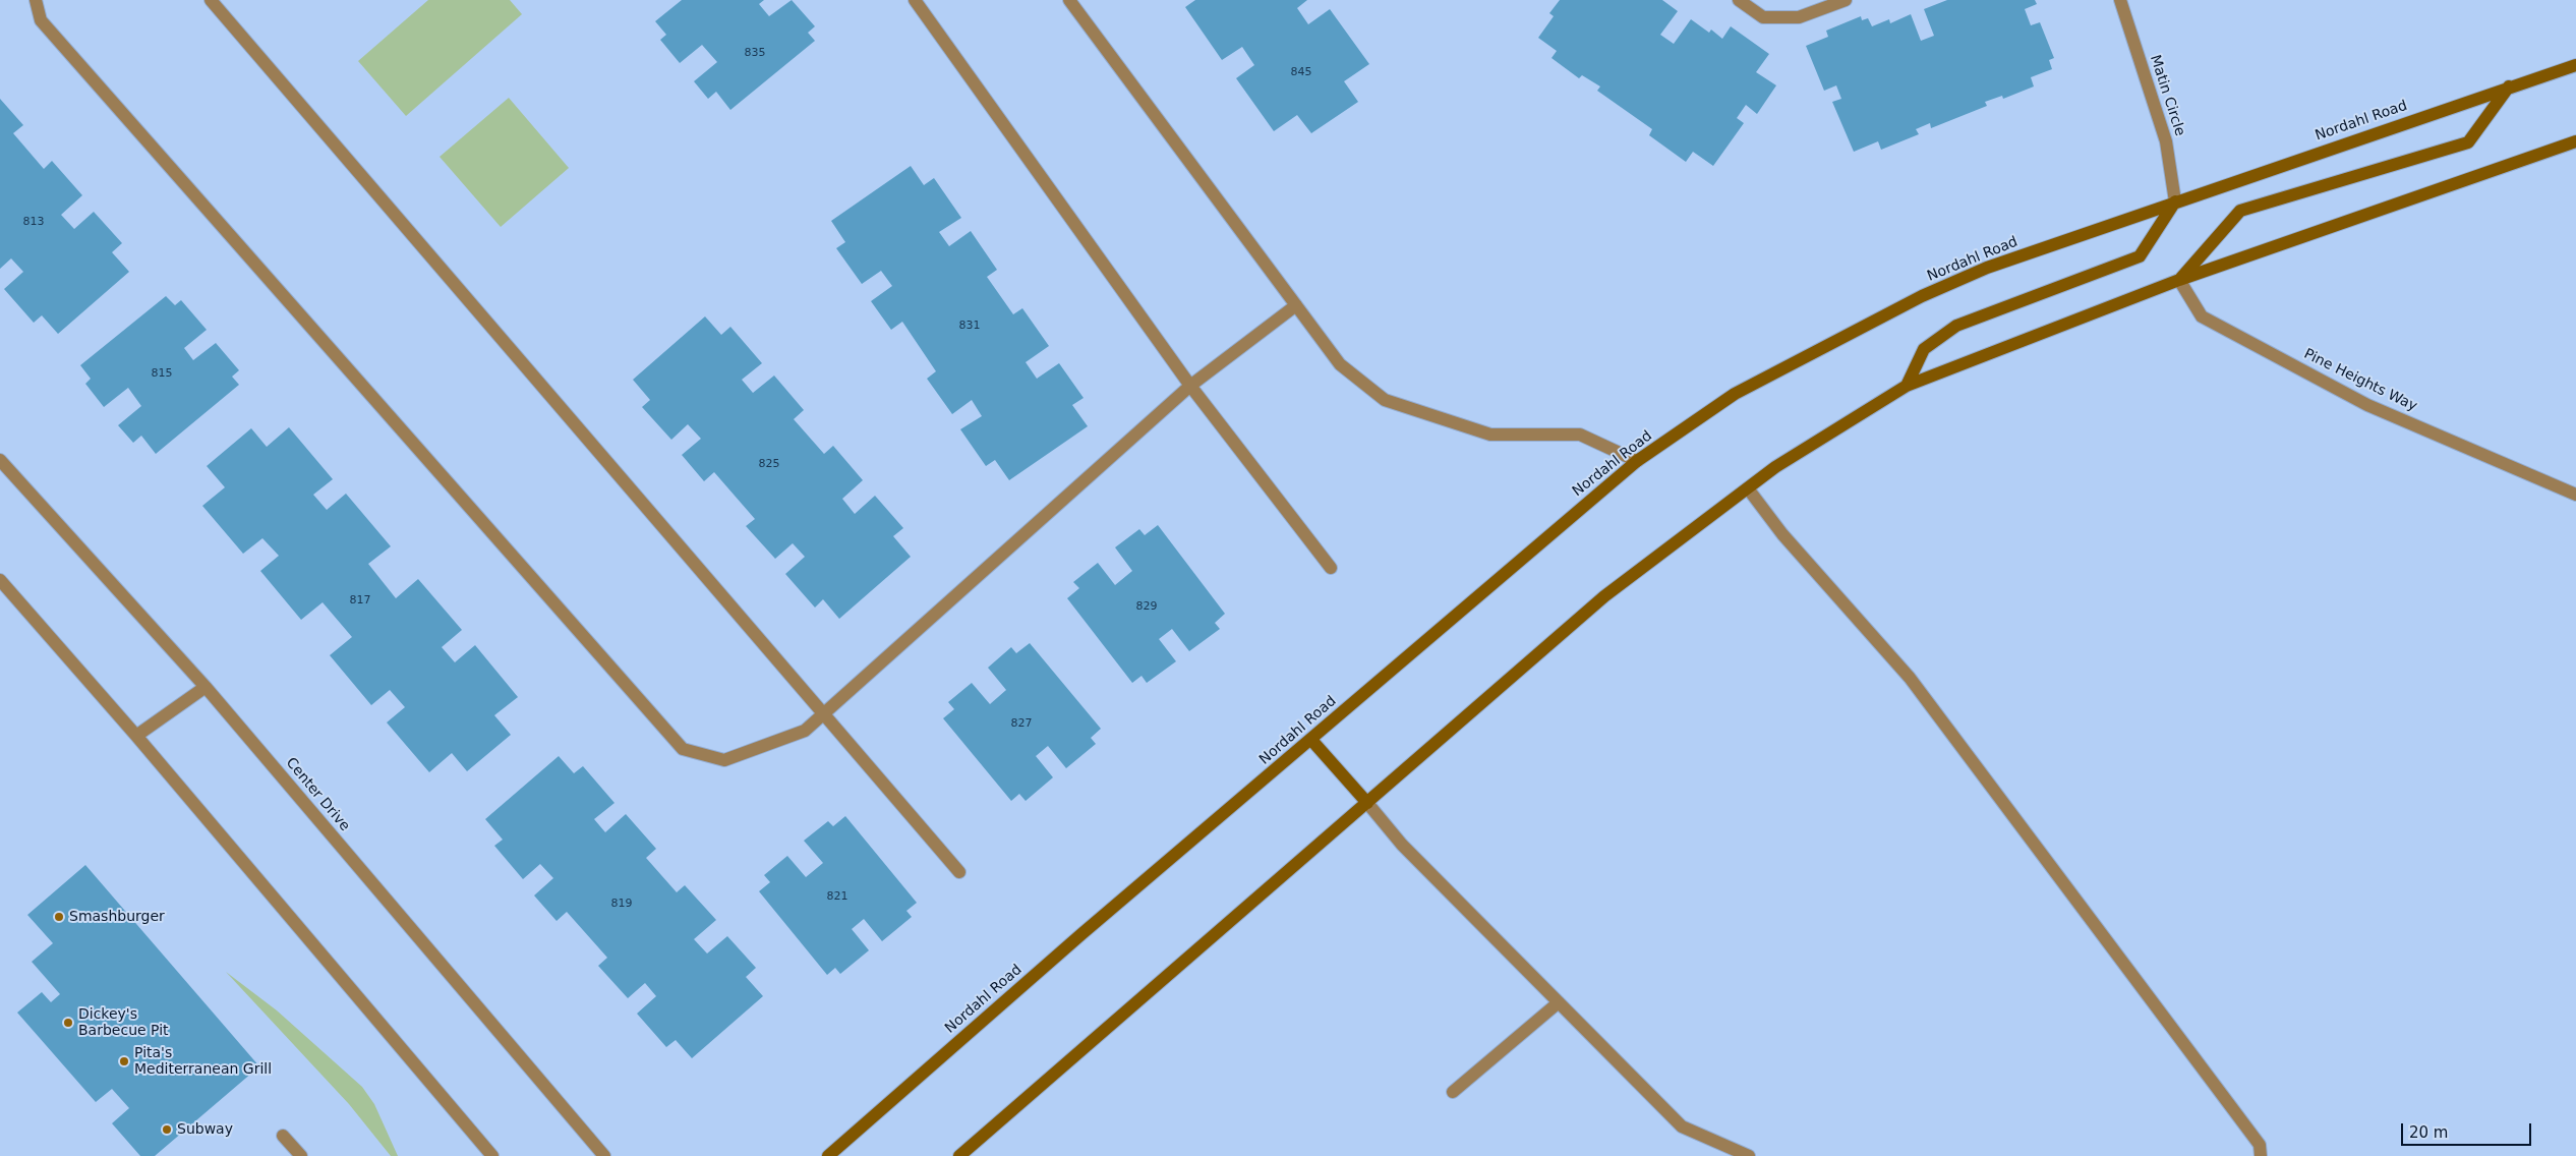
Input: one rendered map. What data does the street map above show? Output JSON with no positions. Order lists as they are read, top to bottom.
{
  "streets": {
    "main road": ["Nordahl Road"],
    "street": ["Matin Circle", "Pine Heights Way", "Center Drive"]
  },
  "crossings": [
    ["Matin Circle", "Nordahl Road"]
  ],
  "places": [
    "Smashburger",
    "Dickey's Barbecue Pit",
    "Pita's Mediterranean Grill",
    "Subway"
  ],
  "house_numbers": [
    "835",
    "845",
    "813",
    "831",
    "815",
    "825",
    "817",
    "829",
    "827",
    "821",
    "819"
  ],
  "scale_bar": "20 m"
}
